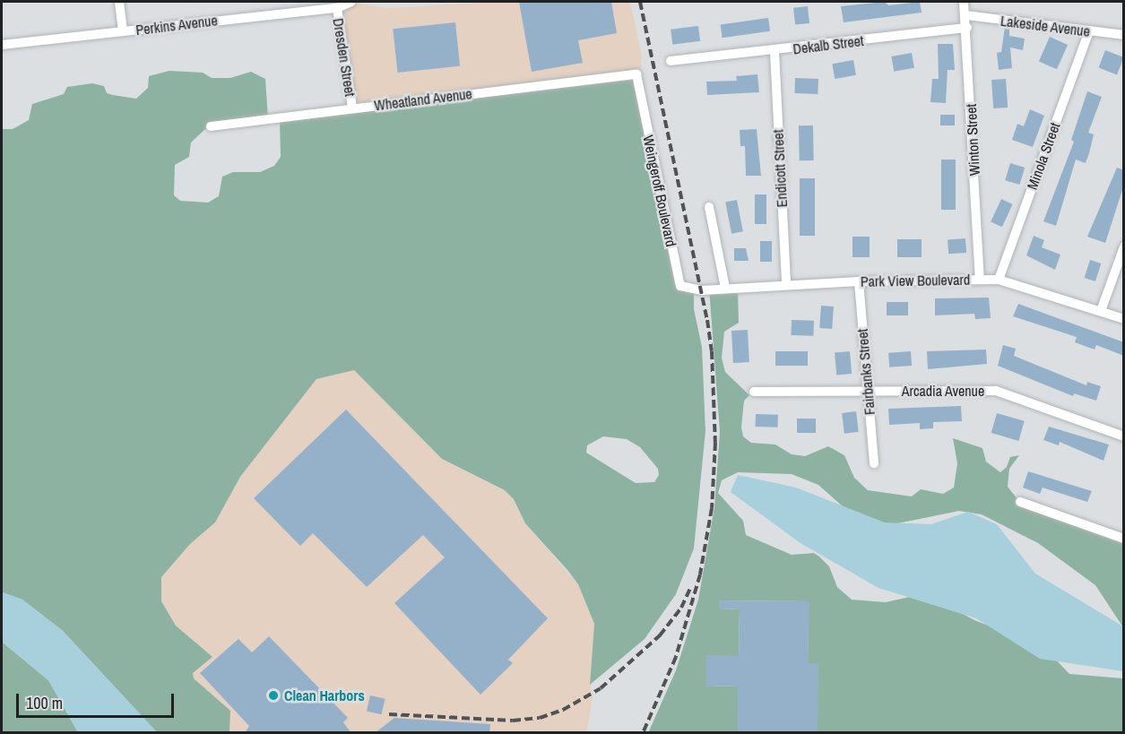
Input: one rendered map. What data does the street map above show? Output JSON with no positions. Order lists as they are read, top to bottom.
{
  "streets": {
    "street": [
      "Perkins Avenue",
      "Lakeside Avenue",
      "Dekalb Street",
      "Dresden Street",
      "Wheatland Avenue",
      "Winton Street",
      "Minola Street",
      "Endicott Street",
      "Weingeroff Boulevard",
      "Park View Boulevard",
      "Fairbanks Street",
      "Arcadia Avenue"
    ]
  },
  "crossings": [
    ["Perkins Avenue", "Dresden Street"],
    ["Lakeside Avenue", "Winton Street"],
    ["Lakeside Avenue", "Minola Street"],
    ["Dekalb Street", "Winton Street"],
    ["Dekalb Street", "Endicott Street"],
    ["Dresden Street", "Wheatland Avenue"],
    ["Wheatland Avenue", "Weingeroff Boulevard"],
    ["Winton Street", "Park View Boulevard"],
    ["Minola Street", "Park View Boulevard"],
    ["Endicott Street", "Park View Boulevard"],
    ["Weingeroff Boulevard", "Park View Boulevard"],
    ["Park View Boulevard", "Fairbanks Street"],
    ["Fairbanks Street", "Arcadia Avenue"]
  ],
  "places": ["Clean Harbors"],
  "scale_bar": "100 m"
}
